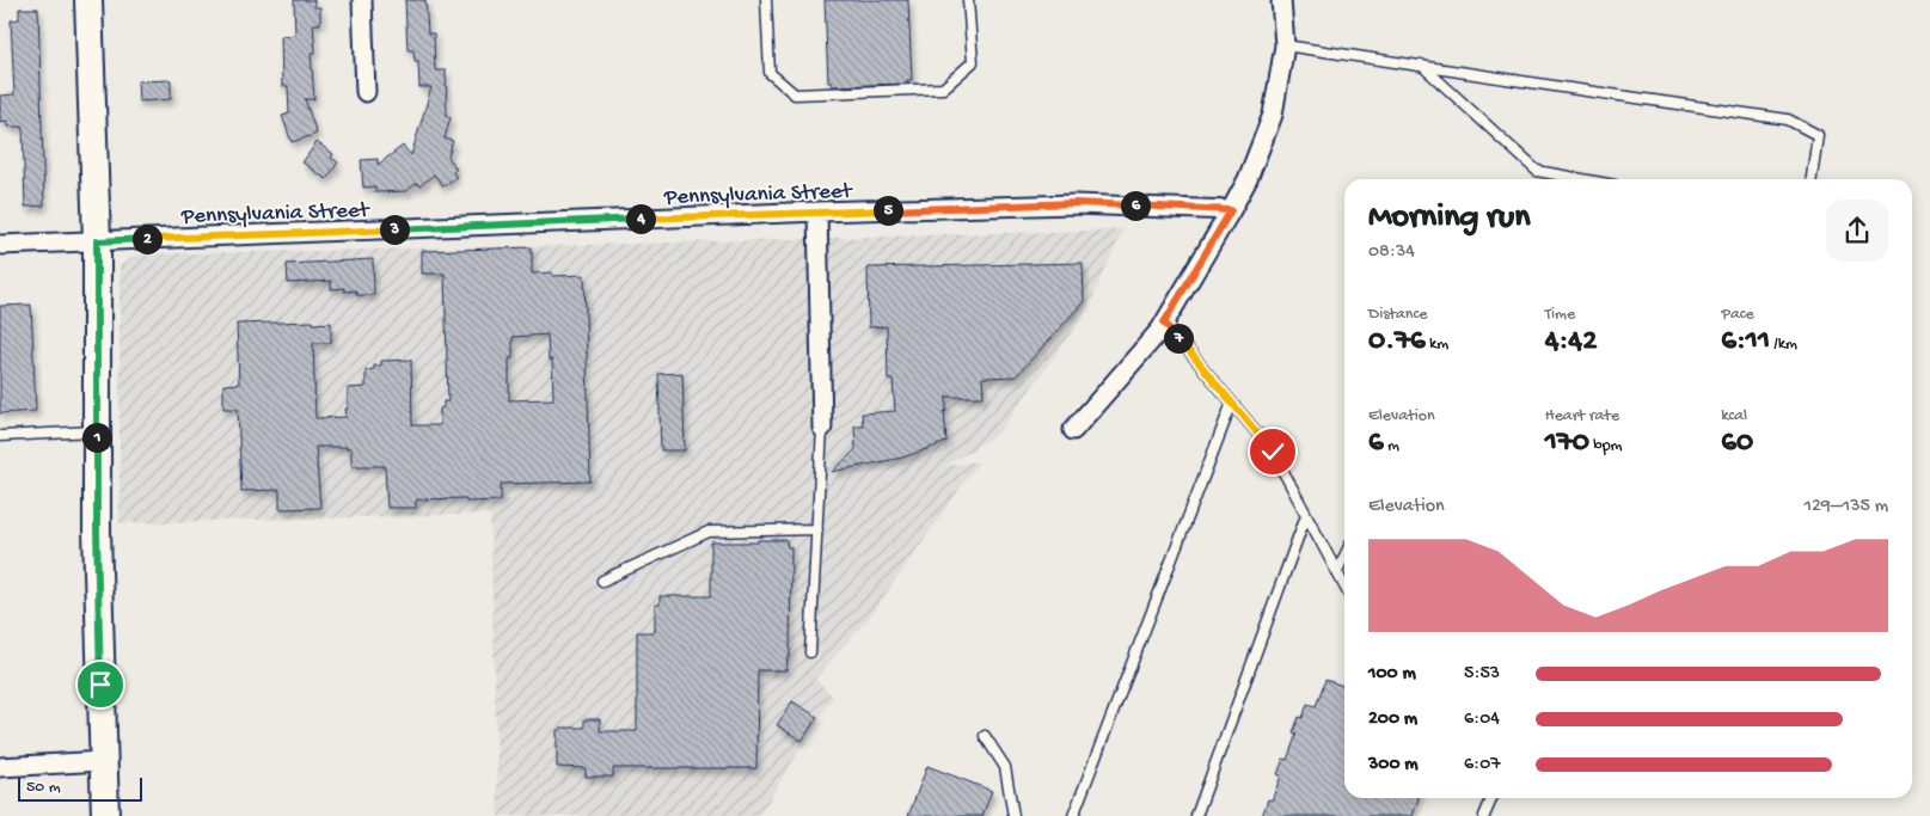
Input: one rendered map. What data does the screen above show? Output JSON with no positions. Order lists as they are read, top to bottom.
{
  "streets": {
    "street": ["Pennsylvania Street"]
  },
  "scale_bar": "50 m",
  "page": {
    "heading": ["Morning run", "08:34"],
    "pins": [
      "6",
      "5",
      "4",
      "3",
      "2",
      "7",
      "1"
    ],
    "stats": [
      ["Distance", "0.76 km"],
      ["Time", "4:42"],
      ["Pace", "6:11 /km"],
      ["Elevation", "6 m"],
      ["Heart rate", "170 bpm"],
      ["kcal", "60"]
    ],
    "chart": ["Elevation", "129–135 m"],
    "list": [
      {
        "name": "100 m",
        "note": "5:53"
      },
      {
        "name": "200 m",
        "note": "6:04"
      },
      {
        "name": "300 m",
        "note": "6:07"
      }
    ],
    "scale": "50 m"
  }
}
